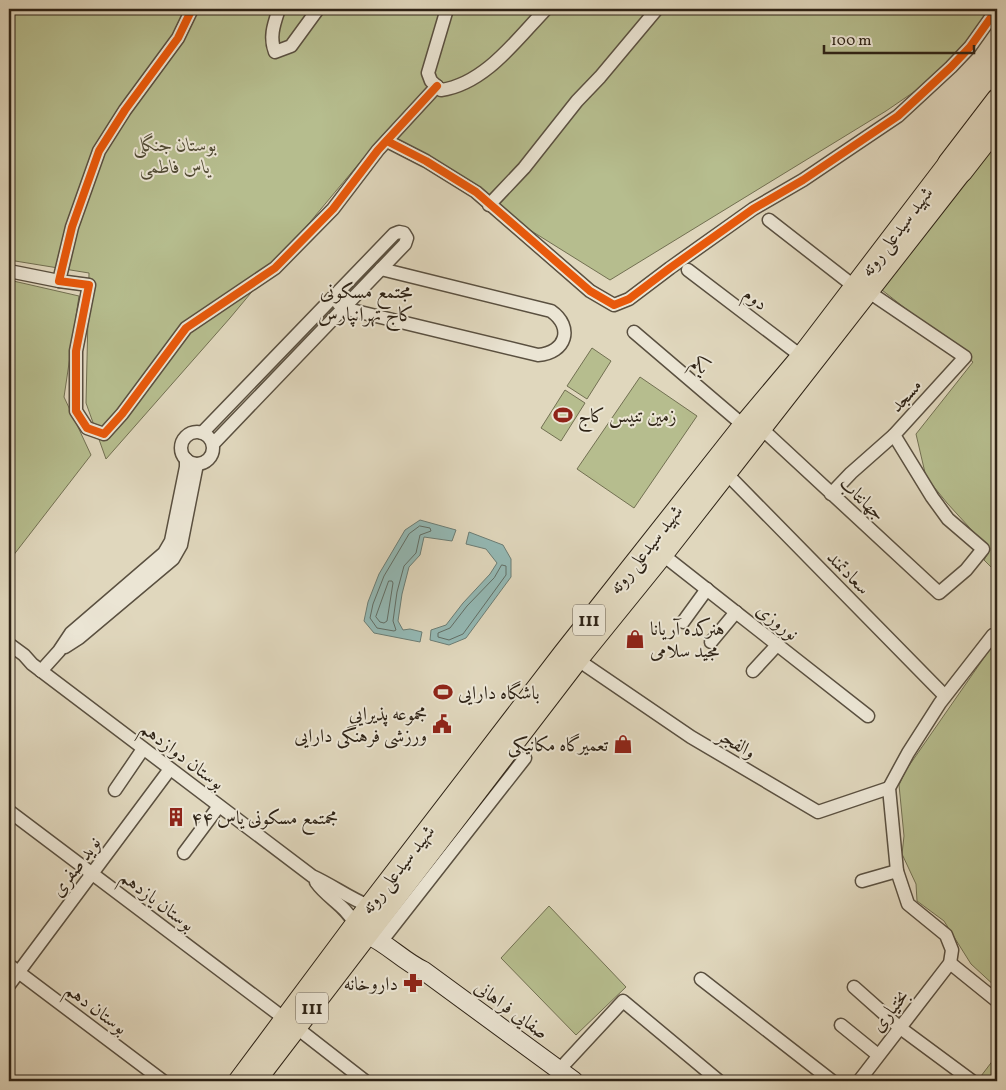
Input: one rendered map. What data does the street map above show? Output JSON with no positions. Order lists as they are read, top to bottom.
{
  "streets": {
    "highway": ["111"],
    "main road": ["شهید سیدعلی روته", "صفایی فراهانی"],
    "street": [
      "دوم",
      "یکم",
      "مسجد",
      "جهانتاب",
      "سعادتمند",
      "نوروزی",
      "والفجر",
      "بوستان دوازدهم",
      "نوید صفری",
      "بوستان یازدهم",
      "بوستان دهم",
      "بختیاری"
    ]
  },
  "crossings": [
    ["شهید سیدعلی روته", "دوم"],
    ["شهید سیدعلی روته", "یکم"],
    ["شهید سیدعلی روته", "مسجد"],
    ["شهید سیدعلی روته", "جهانتاب"],
    ["شهید سیدعلی روته", "سعادتمند"],
    ["شهید سیدعلی روته", "111"],
    ["شهید سیدعلی روته", "نوروزی"],
    ["شهید سیدعلی روته", "والفجر"],
    ["شهید سیدعلی روته", "بوستان دوازدهم"],
    ["شهید سیدعلی روته", "بوستان یازدهم"],
    ["شهید سیدعلی روته", "صفایی فراهانی"],
    ["مسجد", "جهانتاب"],
    ["بوستان دوازدهم", "نوید صفری"],
    ["بوستان دوازدهم", "صفایی فراهانی"],
    ["نوید صفری", "بوستان یازدهم"],
    ["نوید صفری", "بوستان دهم"]
  ],
  "districts": ["مجتمع مسکونی کاج تهرانپارس"],
  "parks": ["بوستان جنگلی یاس فاطمی"],
  "places": {
    "sports": ["زمین تنیس کاج", "باشگاه دارایی"],
    "shop": ["هنرکده آریانا مجید سلامی", "تعمیرگاه مکانیکی"],
    "public building": ["مجموعه پذیرایی ورزشی فرهنگی دارایی"],
    "building": ["مجمتمع مسکونی یاس ۴۴"],
    "pharmacy": ["داروخانه"]
  },
  "scale_bar": "100 m"
}
